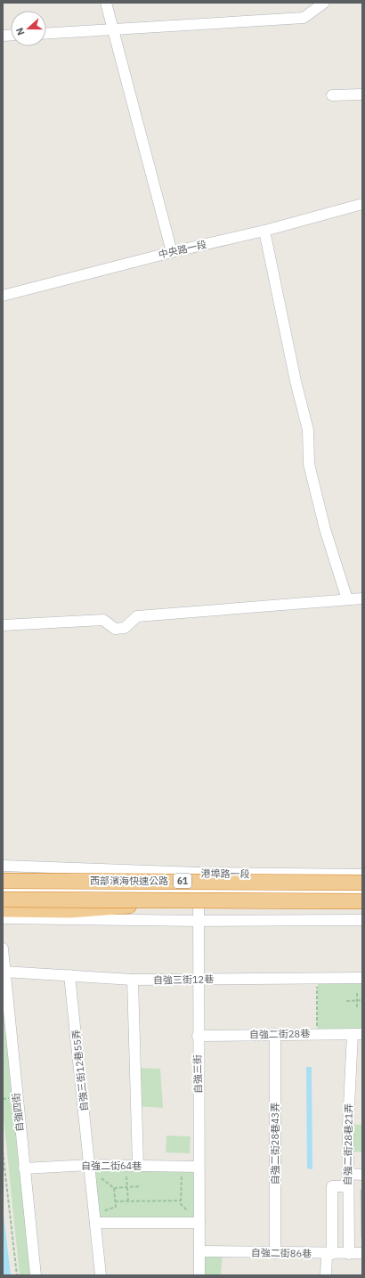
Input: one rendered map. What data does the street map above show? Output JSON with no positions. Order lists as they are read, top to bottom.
{
  "streets": {
    "highway": ["西部濱海快速公路", "61"],
    "street": [
      "中央路一段",
      "港埠路一段",
      "自強三街12巷",
      "自強二街28巷",
      "自強三街12巷55弄",
      "自強三街",
      "自強四街",
      "自強二街28巷43弄",
      "自強二街28巷21弄",
      "自強二街64巷",
      "自強二街86巷"
    ]
  },
  "crossings": [
    ["港埠路一段", "自強三街"],
    ["自強三街12巷", "自強三街12巷55弄"],
    ["自強三街12巷", "自強三街"],
    ["自強三街12巷", "自強四街"],
    ["自強二街28巷", "自強三街"],
    ["自強二街28巷", "自強二街28巷43弄"],
    ["自強二街28巷", "自強二街28巷21弄"],
    ["自強三街12巷55弄", "自強二街64巷"],
    ["自強三街", "自強二街64巷"],
    ["自強三街", "自強二街86巷"],
    ["自強四街", "自強二街64巷"],
    ["自強二街28巷43弄", "自強二街86巷"],
    ["自強二街28巷21弄", "自強二街86巷"]
  ],
  "north": "left"
}
